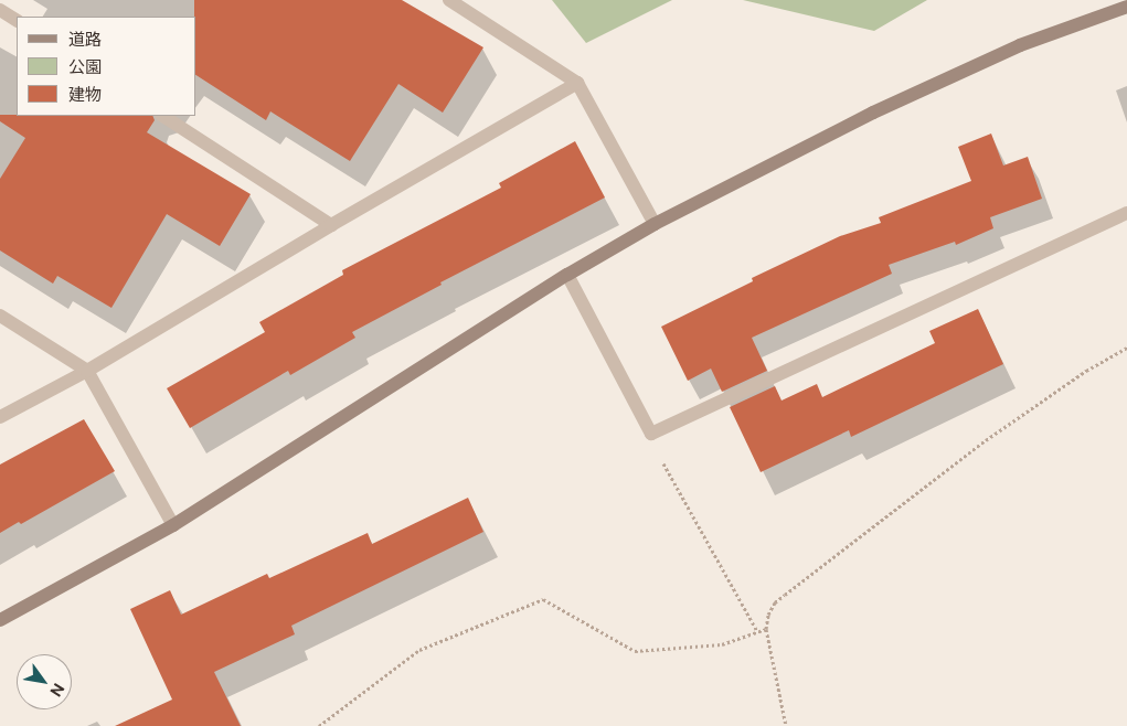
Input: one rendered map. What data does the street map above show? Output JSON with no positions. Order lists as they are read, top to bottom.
{
  "legend": ["道路", "公園", "建物"],
  "north": "bottom right"
}
